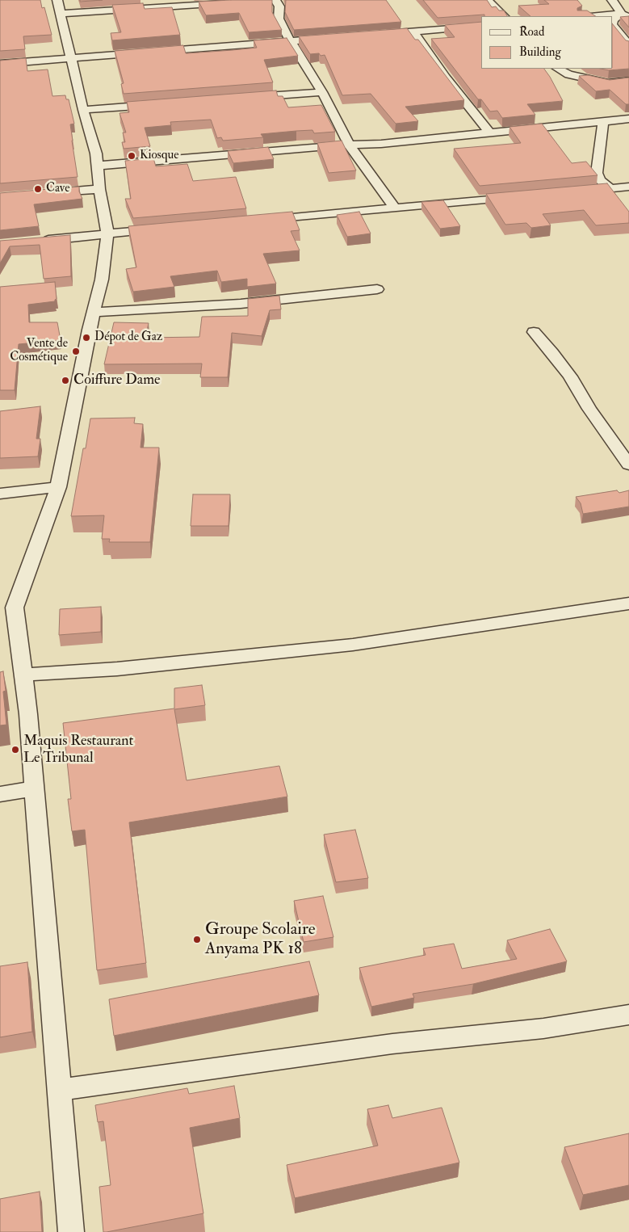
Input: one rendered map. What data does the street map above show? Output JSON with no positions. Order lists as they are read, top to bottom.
{
  "places": [
    "Kiosque",
    "Cave",
    "Dépot de Gaz",
    "Vente de Cosmétique",
    "Coiffure Dame",
    "Maquis Restaurant Le Tribunal",
    "Groupe Scolaire Anyama PK 18"
  ],
  "legend": ["Road", "Building"]
}
